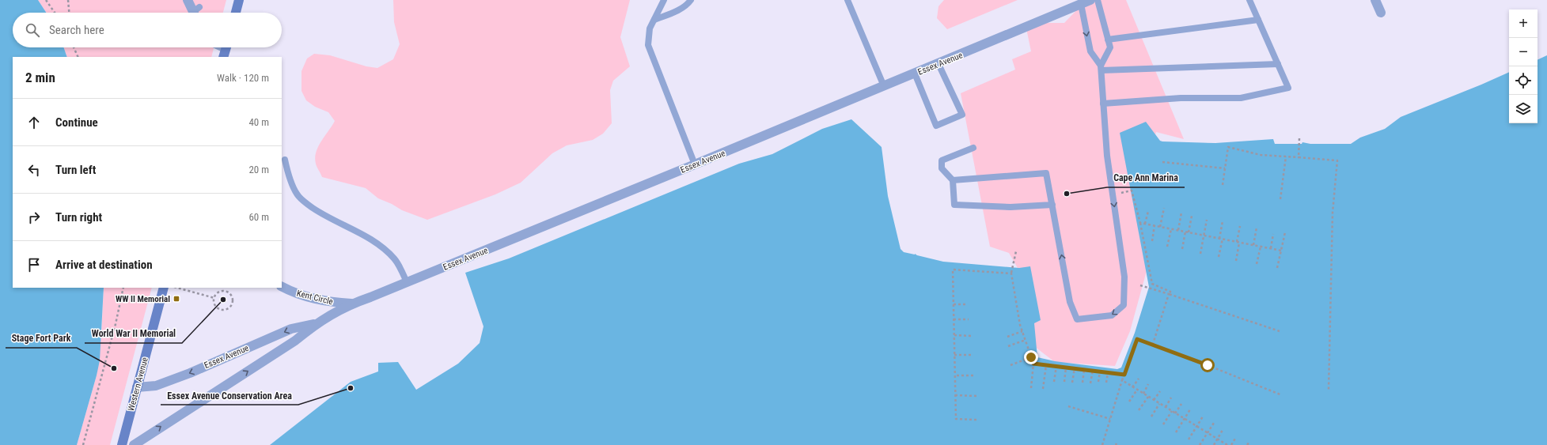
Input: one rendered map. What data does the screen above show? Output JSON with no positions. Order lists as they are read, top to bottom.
{
  "streets": {
    "main road": ["Western Avenue"],
    "street": ["Essex Avenue", "Kent Circle"]
  },
  "crossings": [
    ["Essex Avenue", "Kent Circle"],
    ["Essex Avenue", "Western Avenue"]
  ],
  "places": {
    "other": [
      "Cape Ann Marina",
      "World War II Memorial",
      "Stage Fort Park",
      "Essex Avenue Conservation Area"
    ],
    "transit": ["WW II Memorial"]
  },
  "page": {
    "map_buttons": ["+", "−"],
    "search": "Search here",
    "heading": ["2 min", "Walk · 120 m"],
    "list": [
      ["Continue", "40 m"],
      ["Turn left", "20 m"],
      ["Turn right", "60 m"],
      "Arrive at destination"
    ]
  }
}
